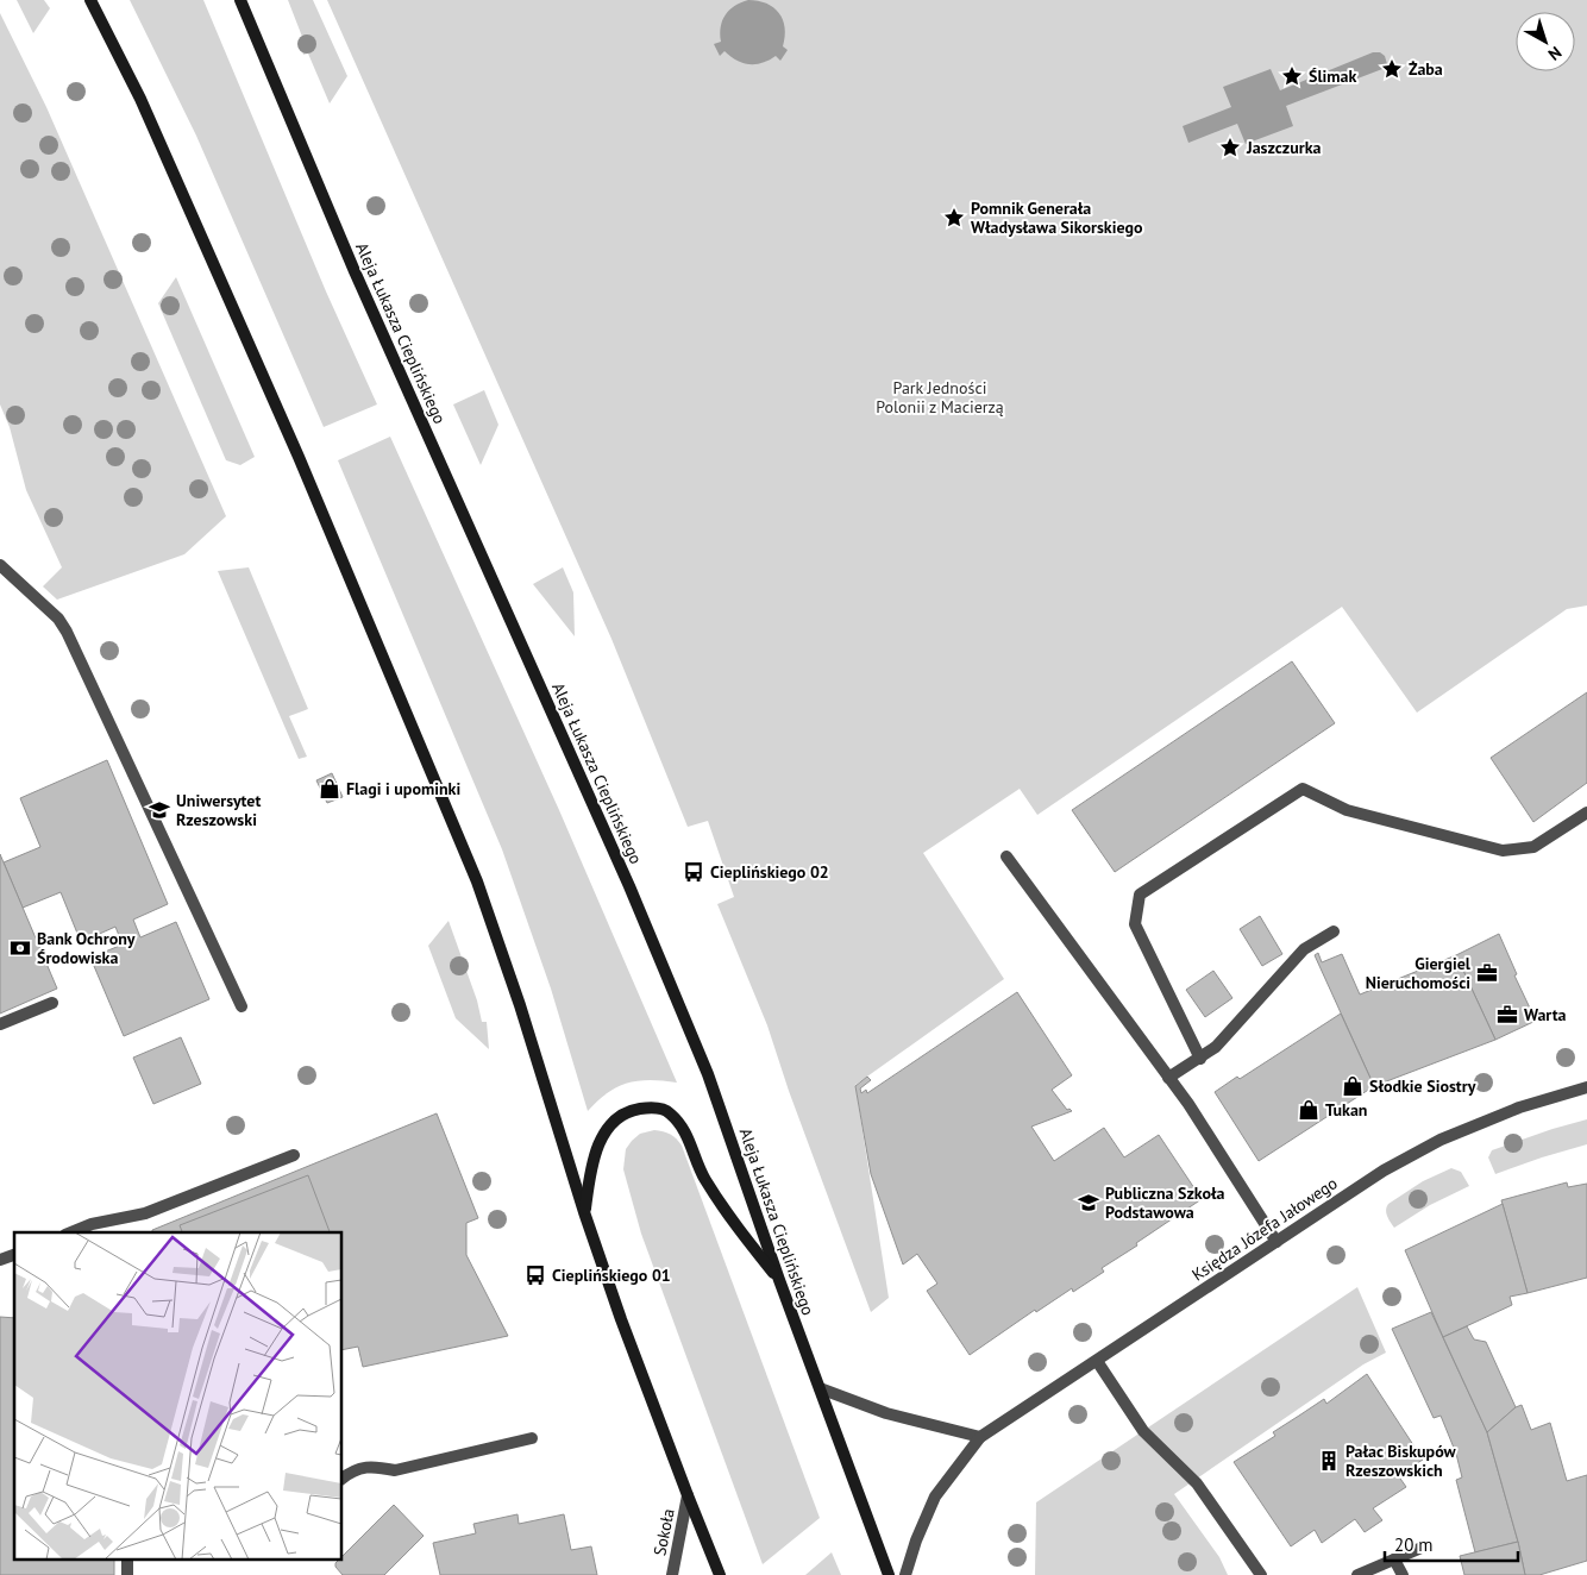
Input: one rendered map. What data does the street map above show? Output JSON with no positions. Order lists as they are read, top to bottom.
{
  "streets": {
    "main road": ["Aleja Łukasza Cieplińskiego"],
    "street": ["Księdza Józefa Jałowego", "Sokoła"]
  },
  "parks": ["Park Jedności Polonii z Macierzą"],
  "places": {
    "place": [
      "Żaba",
      "Ślimak",
      "Jaszczurka",
      "Pomnik Generała Władysława Sikorskiego"
    ],
    "shop": ["Flagi i upominki", "Słodkie Siostry", "Tukan"],
    "school or university": ["Uniwersytet Rzeszowski", "Publiczna Szkoła Podstawowa"],
    "bus stop": ["Cieplińskiego 02", "Cieplińskiego 01"],
    "bank": ["Bank Ochrony Środowiska"],
    "office": ["Giergiel Nieruchomości", "Warta"],
    "building": ["Pałac Biskupów Rzeszowskich"]
  },
  "scale_bar": "20 m",
  "north": "bottom right"
}
